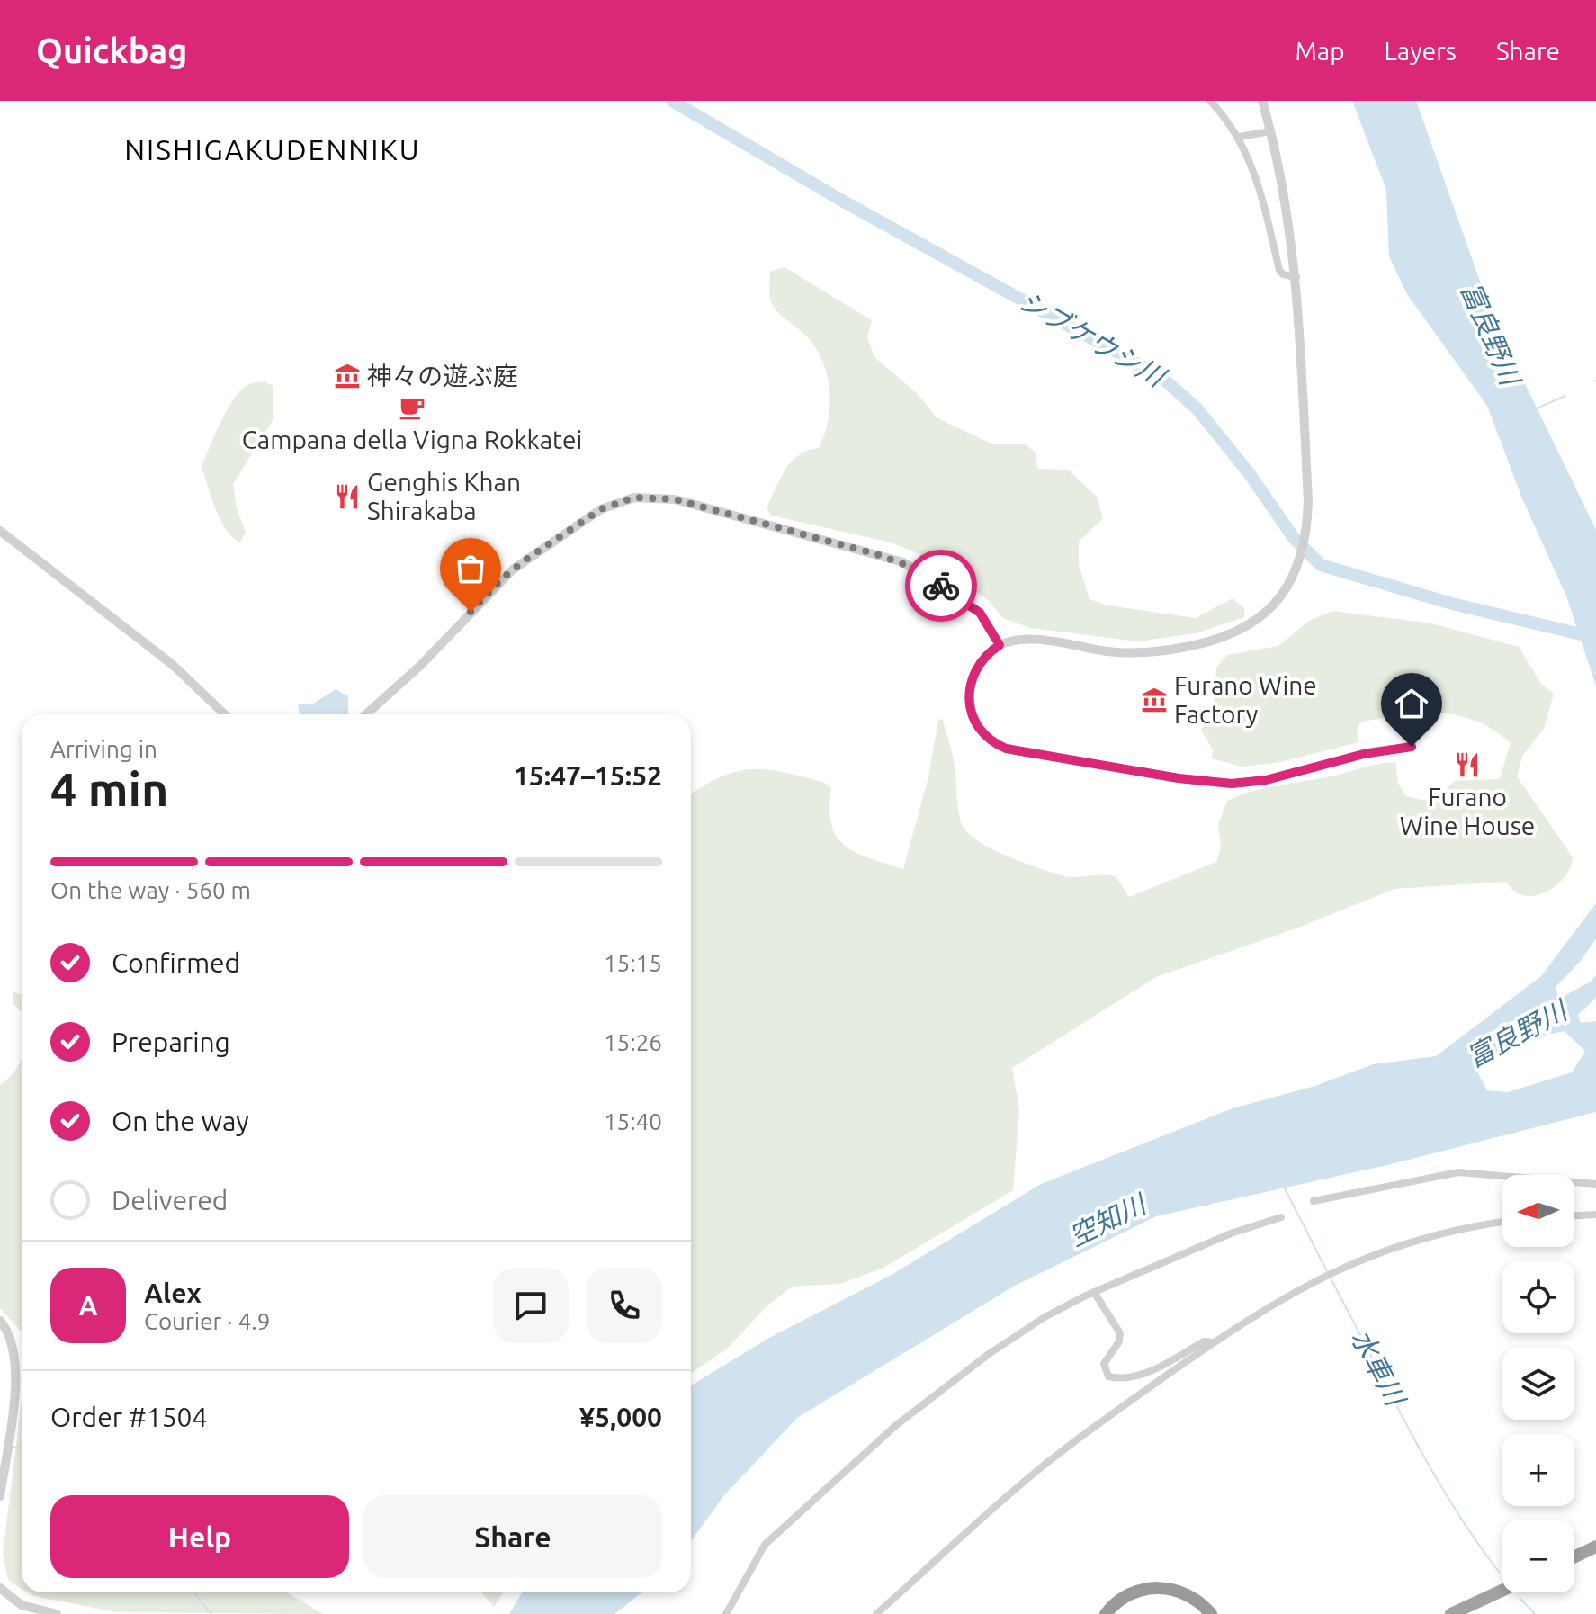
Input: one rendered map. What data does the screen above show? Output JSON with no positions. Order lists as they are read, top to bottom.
{
  "districts": ["NISHIGAKUDENNIKU"],
  "water": [
    "富良野川",
    "シブケウシ川",
    "空知川",
    "水車川"
  ],
  "places": {
    "museum": ["神々の遊ぶ庭", "Furano Wine Factory"],
    "cafe": ["Campana della Vigna Rokkatei"],
    "restaurant": ["Genghis Khan Shirakaba", "Furano Wine House"]
  },
  "north": "left",
  "page": {
    "header": "Quickbag",
    "nav": ["Map", "Layers", "Share"],
    "heading": ["4 min", "Arriving in", "15:47–15:52"],
    "panel": [
      "Alex",
      "Courier · 4.9",
      "Order #1504",
      "¥5,000"
    ],
    "bar": "On the way · 560 m",
    "list": [
      ["Confirmed", "15:15"],
      ["Preparing", "15:26"],
      ["On the way", "15:40"],
      "Delivered"
    ],
    "map_buttons": ["+", "−"],
    "round": "A",
    "buttons": ["Help", "Share"]
  }
}
